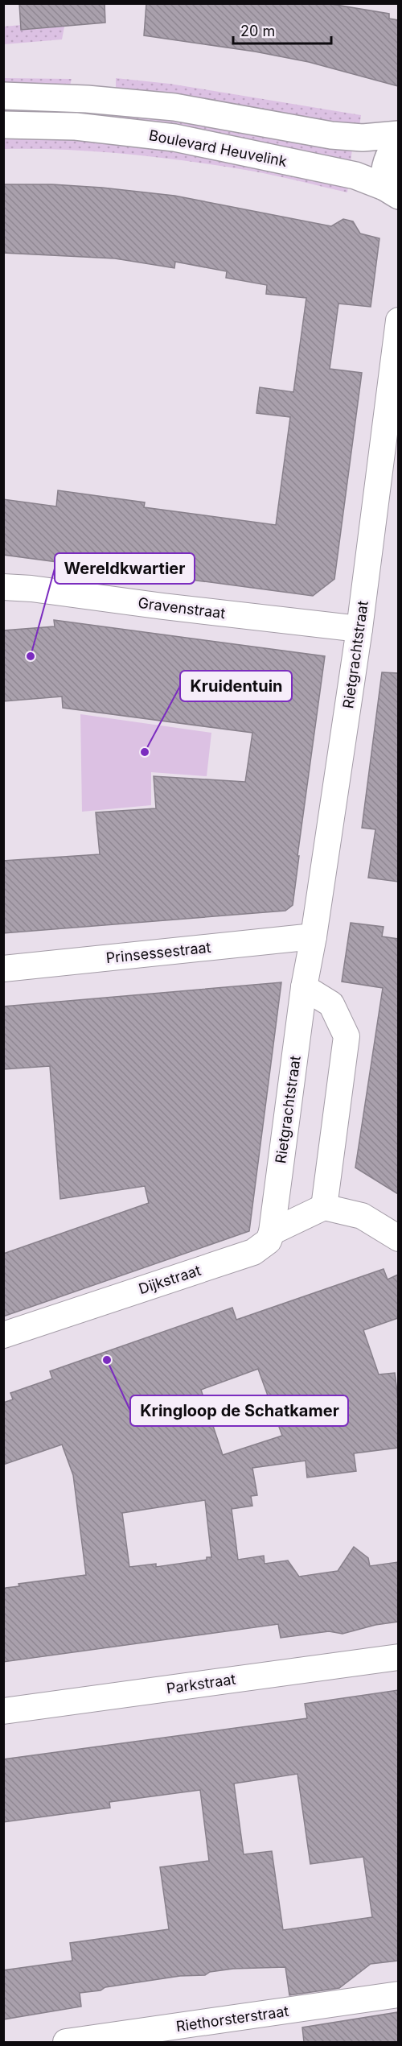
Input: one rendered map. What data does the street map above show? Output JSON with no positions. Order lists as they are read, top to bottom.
{
  "streets": {
    "main road": ["Boulevard Heuvelink"],
    "street": [
      "Gravenstraat",
      "Rietgrachtstraat",
      "Prinsessestraat",
      "Dijkstraat",
      "Parkstraat",
      "Riethorsterstraat"
    ]
  },
  "crossings": [
    ["Gravenstraat", "Rietgrachtstraat"],
    ["Rietgrachtstraat", "Prinsessestraat"],
    ["Rietgrachtstraat", "Dijkstraat"]
  ],
  "places": ["Wereldkwartier", "Kruidentuin", "Kringloop de Schatkamer"],
  "scale_bar": "20 m"
}
